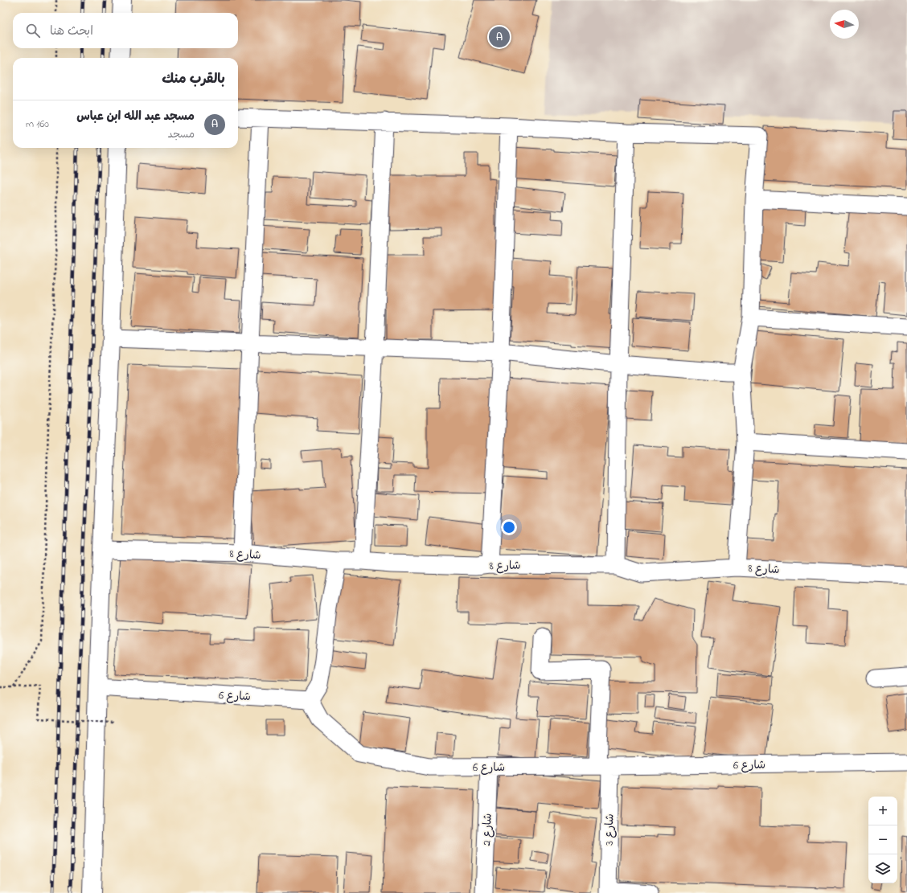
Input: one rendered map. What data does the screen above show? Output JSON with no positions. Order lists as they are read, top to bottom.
{
  "streets": {
    "street": [
      "شارع 8",
      "شارع 6",
      "شارع 2",
      "شارع 3"
    ]
  },
  "crossings": [
    ["شارع 6", "شارع 2"],
    ["شارع 6", "شارع 3"]
  ],
  "north": "left",
  "page": {
    "search": "ابحث هنا",
    "pins": "A",
    "heading": "بالقرب منك",
    "list": [
      {
        "mark": "A",
        "name": "مسجد عبد الله ابن عباس",
        "note": "مسجد",
        "value": "160 m"
      }
    ],
    "map_buttons": ["+", "−"]
  }
}
